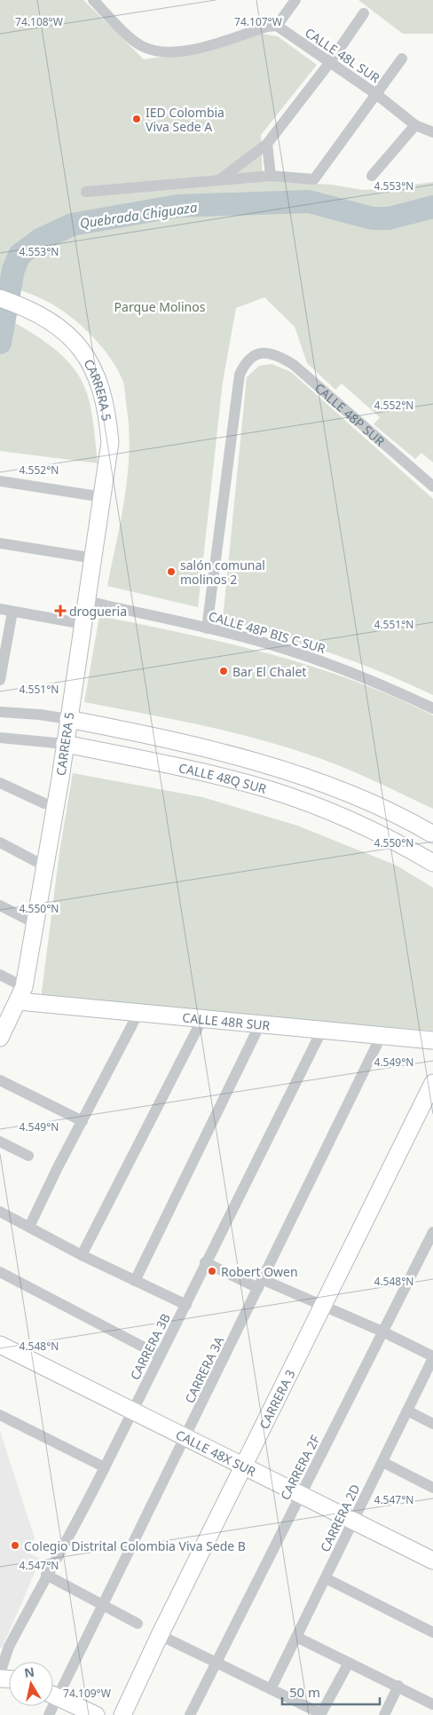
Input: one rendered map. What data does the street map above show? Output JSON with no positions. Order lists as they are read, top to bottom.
{
  "streets": {
    "street": [
      "CALLE 48L SUR",
      "CARRERA 5",
      "CALLE 48P SUR",
      "CALLE 48P BIS C SUR",
      "CALLE 48Q SUR",
      "CALLE 48R SUR",
      "CARRERA 3B",
      "CARRERA 3A",
      "CARRERA 3",
      "CALLE 48X SUR",
      "CARRERA 2F",
      "CARRERA 2D"
    ]
  },
  "crossings": [
    ["CARRERA 5", "CALLE 48P BIS C SUR"],
    ["CARRERA 5", "CALLE 48Q SUR"],
    ["CARRERA 5", "CALLE 48R SUR"],
    ["CALLE 48P SUR", "CALLE 48P BIS C SUR"],
    ["CALLE 48R SUR", "CARRERA 3B"],
    ["CALLE 48R SUR", "CARRERA 3A"],
    ["CARRERA 3B", "CALLE 48X SUR"],
    ["CARRERA 3A", "CALLE 48X SUR"],
    ["CARRERA 3", "CALLE 48X SUR"],
    ["CALLE 48X SUR", "CARRERA 2F"],
    ["CALLE 48X SUR", "CARRERA 2D"]
  ],
  "water": ["Quebrada Chiguaza"],
  "parks": ["Parque Molinos"],
  "places": {
    "other": [
      "IED Colombia Viva Sede A",
      "salón comunal molinos 2",
      "Bar El Chalet",
      "Robert Owen",
      "Colegio Distrital Colombia Viva Sede B"
    ],
    "health": ["drogueria"]
  },
  "scale_bar": "50 m",
  "north": "top",
  "coordinates": [
    "74.108°W",
    "74.107°W",
    "4.553°N",
    "4.552°N",
    "4.551°N",
    "4.550°N",
    "4.549°N",
    "4.548°N",
    "4.547°N",
    "74.109°W"
  ]
}
